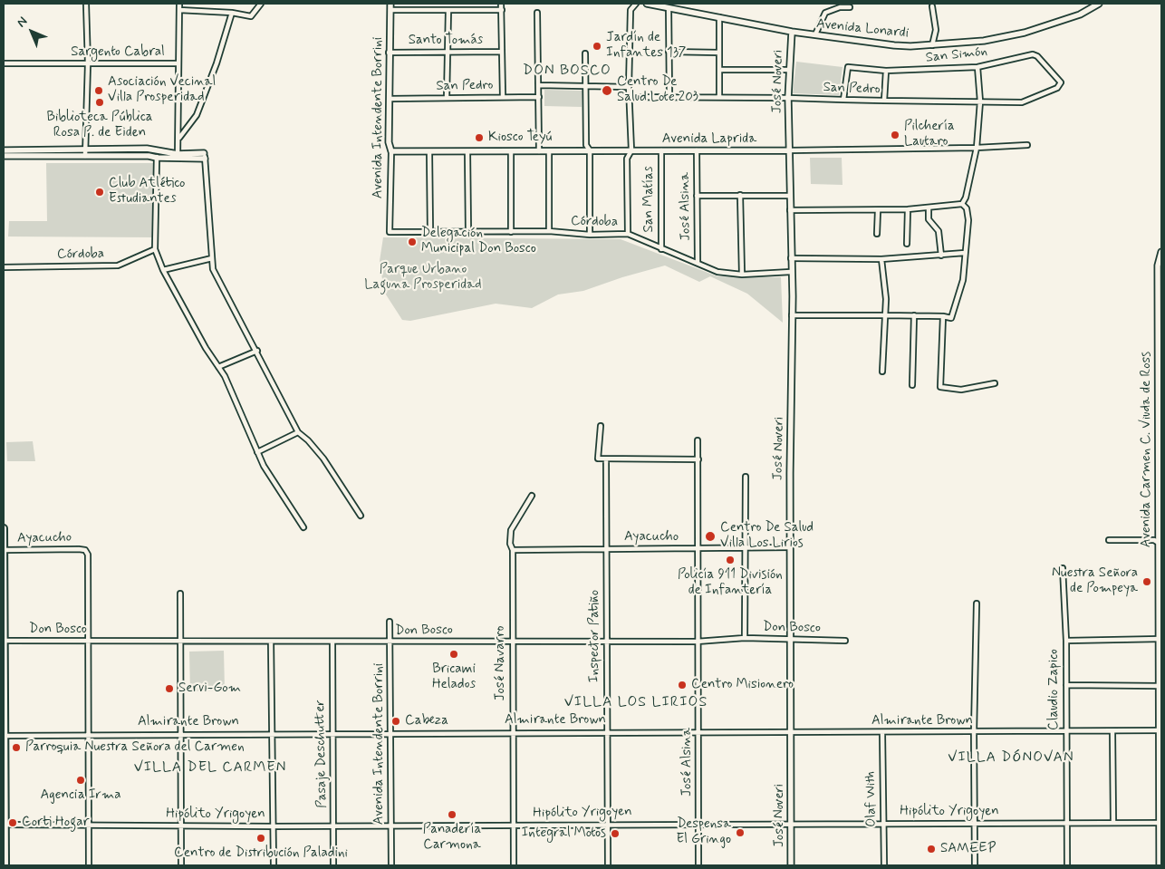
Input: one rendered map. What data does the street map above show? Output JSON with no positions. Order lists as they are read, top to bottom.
{
  "streets": {
    "street": [
      "Avenida Lonardi",
      "Santo Tomás",
      "Sargento Cabral",
      "San Simón",
      "José Noveri",
      "San Pedro",
      "Avenida Intendente Borrini",
      "Avenida Laprida",
      "San Matías",
      "José Alsina",
      "Córdoba",
      "Avenida Carmen C. Viuda de Ross",
      "Ayacucho",
      "Don Bosco",
      "Inspector Patiño",
      "José Navarro",
      "Claudio Zapico",
      "Almirante Brown",
      "Pasaje Deschutter",
      "Olaf With",
      "Hipólito Yrigoyen"
    ]
  },
  "crossings": [
    ["Avenida Lonardi", "José Noveri"],
    ["Santo Tomás", "Avenida Intendente Borrini"],
    ["San Simón", "San Pedro"],
    ["José Noveri", "San Pedro"],
    ["José Noveri", "Avenida Laprida"],
    ["José Noveri", "Córdoba"],
    ["José Noveri", "Ayacucho"],
    ["José Noveri", "Don Bosco"],
    ["José Noveri", "Almirante Brown"],
    ["José Noveri", "Hipólito Yrigoyen"],
    ["San Pedro", "Avenida Intendente Borrini"],
    ["Avenida Intendente Borrini", "Avenida Laprida"],
    ["Avenida Intendente Borrini", "Córdoba"],
    ["Avenida Intendente Borrini", "Don Bosco"],
    ["Avenida Intendente Borrini", "Almirante Brown"],
    ["Avenida Intendente Borrini", "Hipólito Yrigoyen"],
    ["Avenida Laprida", "San Matías"],
    ["Avenida Laprida", "José Alsina"],
    ["San Matías", "Córdoba"],
    ["José Alsina", "Córdoba"],
    ["José Alsina", "Ayacucho"],
    ["José Alsina", "Don Bosco"],
    ["José Alsina", "Almirante Brown"],
    ["José Alsina", "Hipólito Yrigoyen"],
    ["Avenida Carmen C. Viuda de Ross", "Almirante Brown"],
    ["Avenida Carmen C. Viuda de Ross", "Hipólito Yrigoyen"],
    ["Ayacucho", "Don Bosco"],
    ["Ayacucho", "Inspector Patiño"],
    ["Ayacucho", "José Navarro"],
    ["Don Bosco", "Inspector Patiño"],
    ["Don Bosco", "José Navarro"],
    ["Don Bosco", "Pasaje Deschutter"],
    ["Inspector Patiño", "Almirante Brown"],
    ["Inspector Patiño", "Hipólito Yrigoyen"],
    ["José Navarro", "Almirante Brown"],
    ["José Navarro", "Hipólito Yrigoyen"],
    ["Claudio Zapico", "Almirante Brown"],
    ["Claudio Zapico", "Hipólito Yrigoyen"],
    ["Almirante Brown", "Pasaje Deschutter"],
    ["Almirante Brown", "Olaf With"],
    ["Pasaje Deschutter", "Hipólito Yrigoyen"],
    ["Olaf With", "Hipólito Yrigoyen"]
  ],
  "districts": [
    "DON BOSCO",
    "VILLA LOS LIRIOS",
    "VILLA DÓNOVAN",
    "VILLA DEL CARMEN"
  ],
  "parks": ["Parque Urbano Laguna Prosperidad"],
  "places": [
    "Jardín de Infantes 137",
    "Asociación Vecinal Villa Prosperidad",
    "Centro De Salud Lote 203",
    "Biblioteca Pública Rosa P. de Eiden",
    "Pilchería Lautaro",
    "Kiosco Teyú",
    "Club Atlético Estudiantes",
    "Delegación Municipal Don Bosco",
    "Centro De Salud Villa Los Lirios",
    "Policía 911 División de Infantería",
    "Nuestra Señora de Pompeya",
    "Bricami Helados",
    "Centro Misionero",
    "Servi-Gom",
    "Cabeza",
    "Parroquia Nuestra Señora del Carmen",
    "Agencia Irma",
    "Panadería Carmona",
    "Corti Hogar",
    "Despensa El Gringo",
    "Integral Motos",
    "Centro de Distribución Paladini",
    "SAMEEP"
  ],
  "north": "top left"
}
